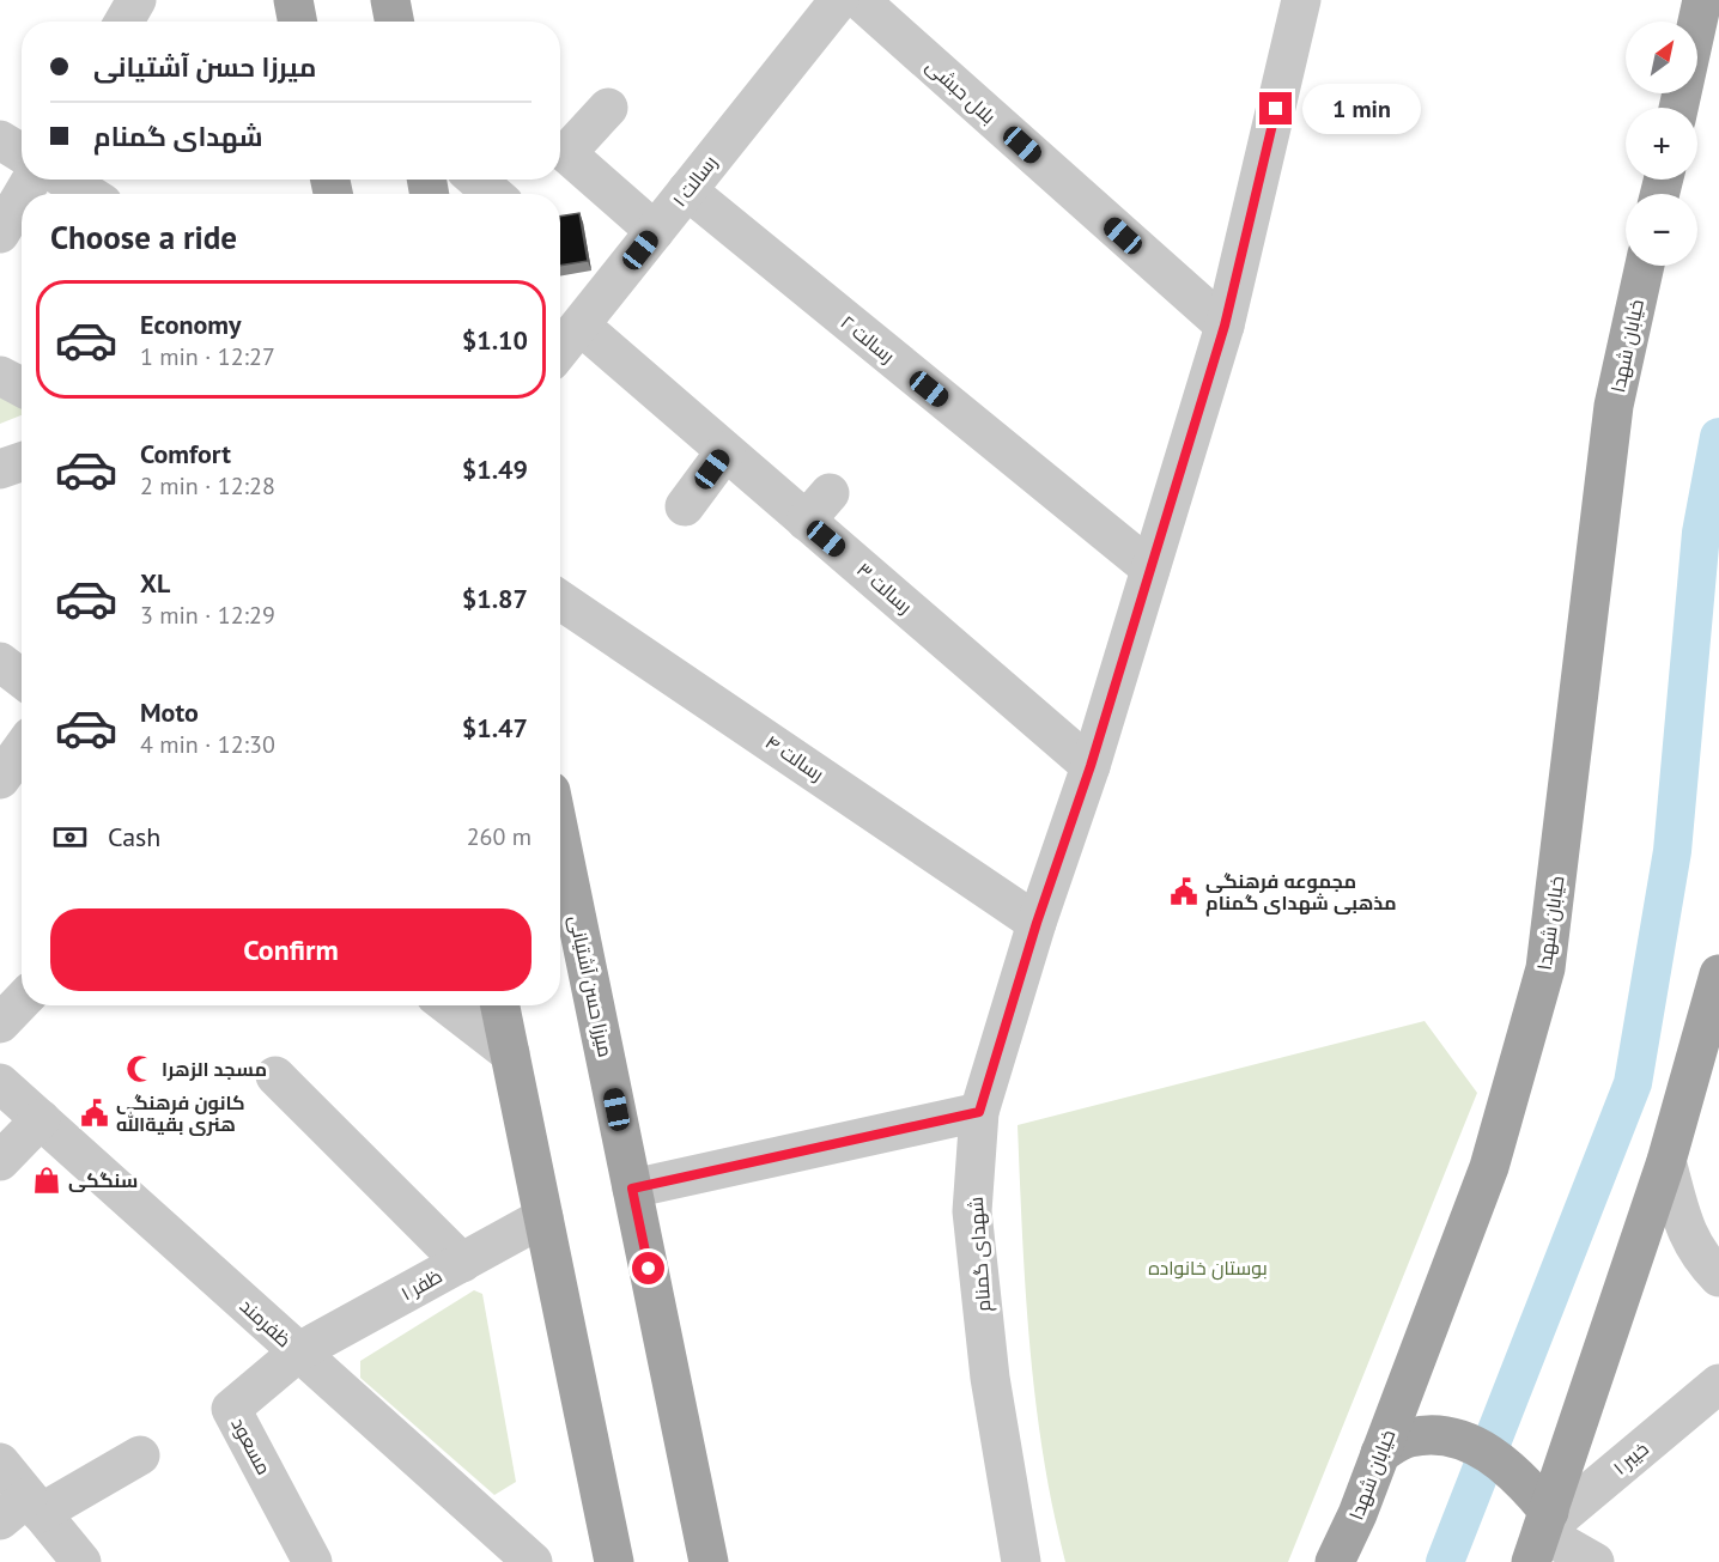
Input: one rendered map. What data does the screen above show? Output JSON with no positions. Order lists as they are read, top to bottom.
{
  "streets": {
    "main road": ["خیابان شهدا", "میرزا حسن آشتیانی"],
    "street": [
      "بلال حبشی",
      "رسالت ۱",
      "رسالت ۲",
      "رسالت ۳",
      "رسالت ۴",
      "شهدای گمنام",
      "ظفر ۱",
      "ظفرمند",
      "مسعود",
      "خیبر ۱"
    ]
  },
  "crossings": [
    ["بلال حبشی", "شهدای گمنام"],
    ["رسالت ۱", "رسالت ۲"],
    ["رسالت ۱", "رسالت ۳"],
    ["رسالت ۲", "شهدای گمنام"],
    ["رسالت ۳", "شهدای گمنام"],
    ["رسالت ۴", "شهدای گمنام"],
    ["ظفر ۱", "ظفرمند"],
    ["ظفر ۱", "مسعود"],
    ["ظفرمند", "مسعود"]
  ],
  "parks": ["بوستان خانواده"],
  "places": {
    "public building": ["مجموعه فرهنگی مذهبی شهدای گمنام", "کانون فرهنگی هنری بقیةالله"],
    "mosque": ["مسجد الزهرا"],
    "shop": ["سنگکی"]
  },
  "north": "top right",
  "page": {
    "map_buttons": ["+", "−"],
    "banner": ["میرزا حسن آشتیانی", "شهدای گمنام"],
    "bubble": "1 min",
    "heading": "Choose a ride",
    "list": [
      {
        "name": "Economy",
        "note": "1 min · 12:27",
        "value": "$1.10"
      },
      {
        "name": "Comfort",
        "note": "2 min · 12:28",
        "value": "$1.49"
      },
      {
        "name": "XL",
        "note": "3 min · 12:29",
        "value": "$1.87"
      },
      {
        "name": "Moto",
        "note": "4 min · 12:30",
        "value": "$1.47"
      }
    ],
    "pay": ["Cash", "260 m"],
    "buttons": "Confirm"
  }
}
